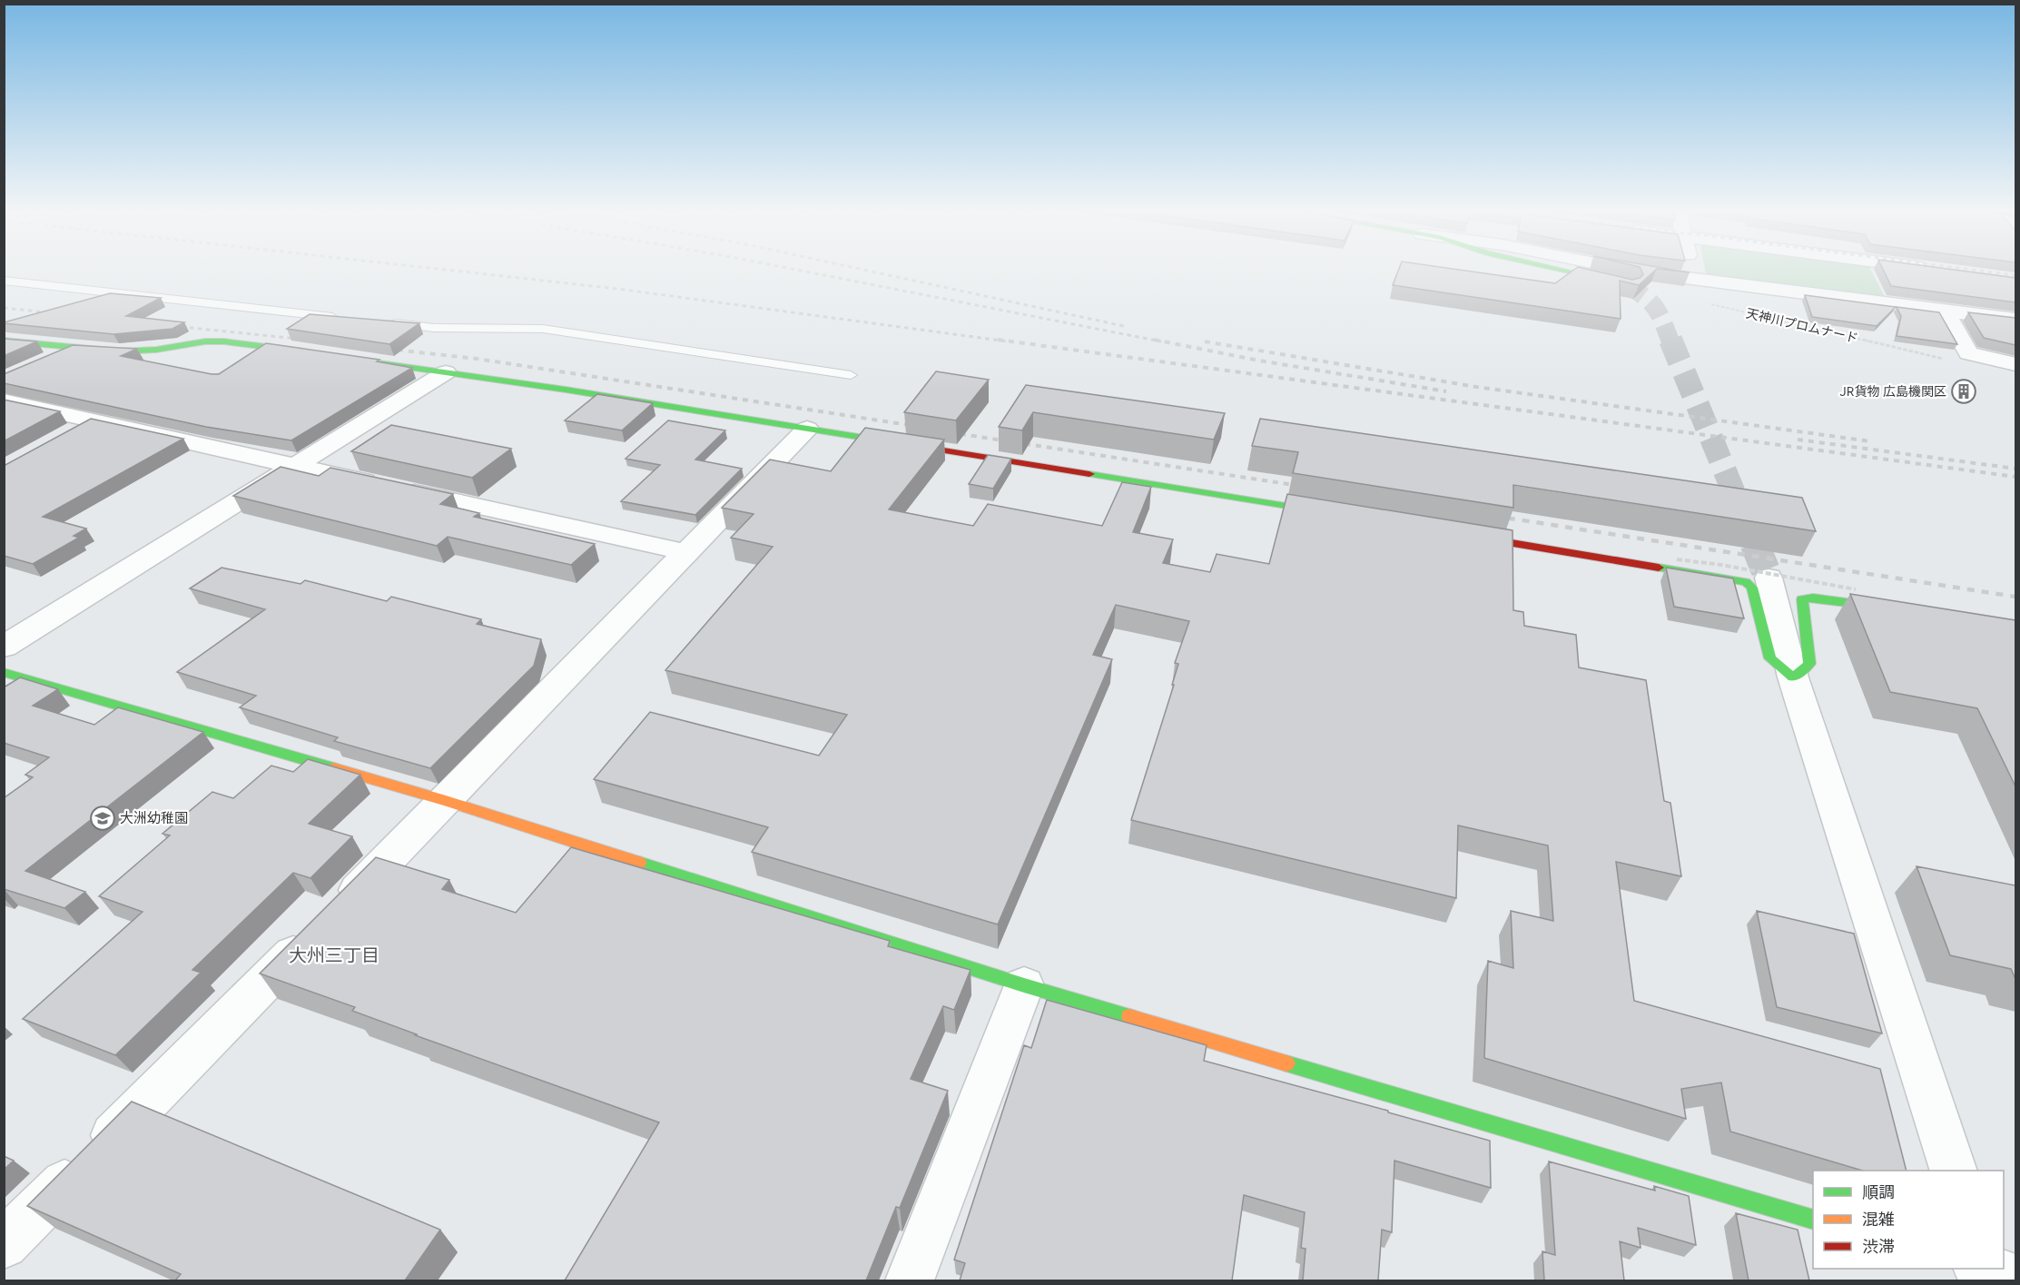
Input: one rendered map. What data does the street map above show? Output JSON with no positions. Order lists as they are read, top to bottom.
{
  "streets": {
    "path": ["天神川プロムナード"]
  },
  "districts": ["大州三丁目"],
  "places": {
    "building": ["JR貨物 広島機関区"],
    "school or university": ["大洲幼稚園"]
  },
  "legend": ["順調", "混雑", "渋滞"]
}
